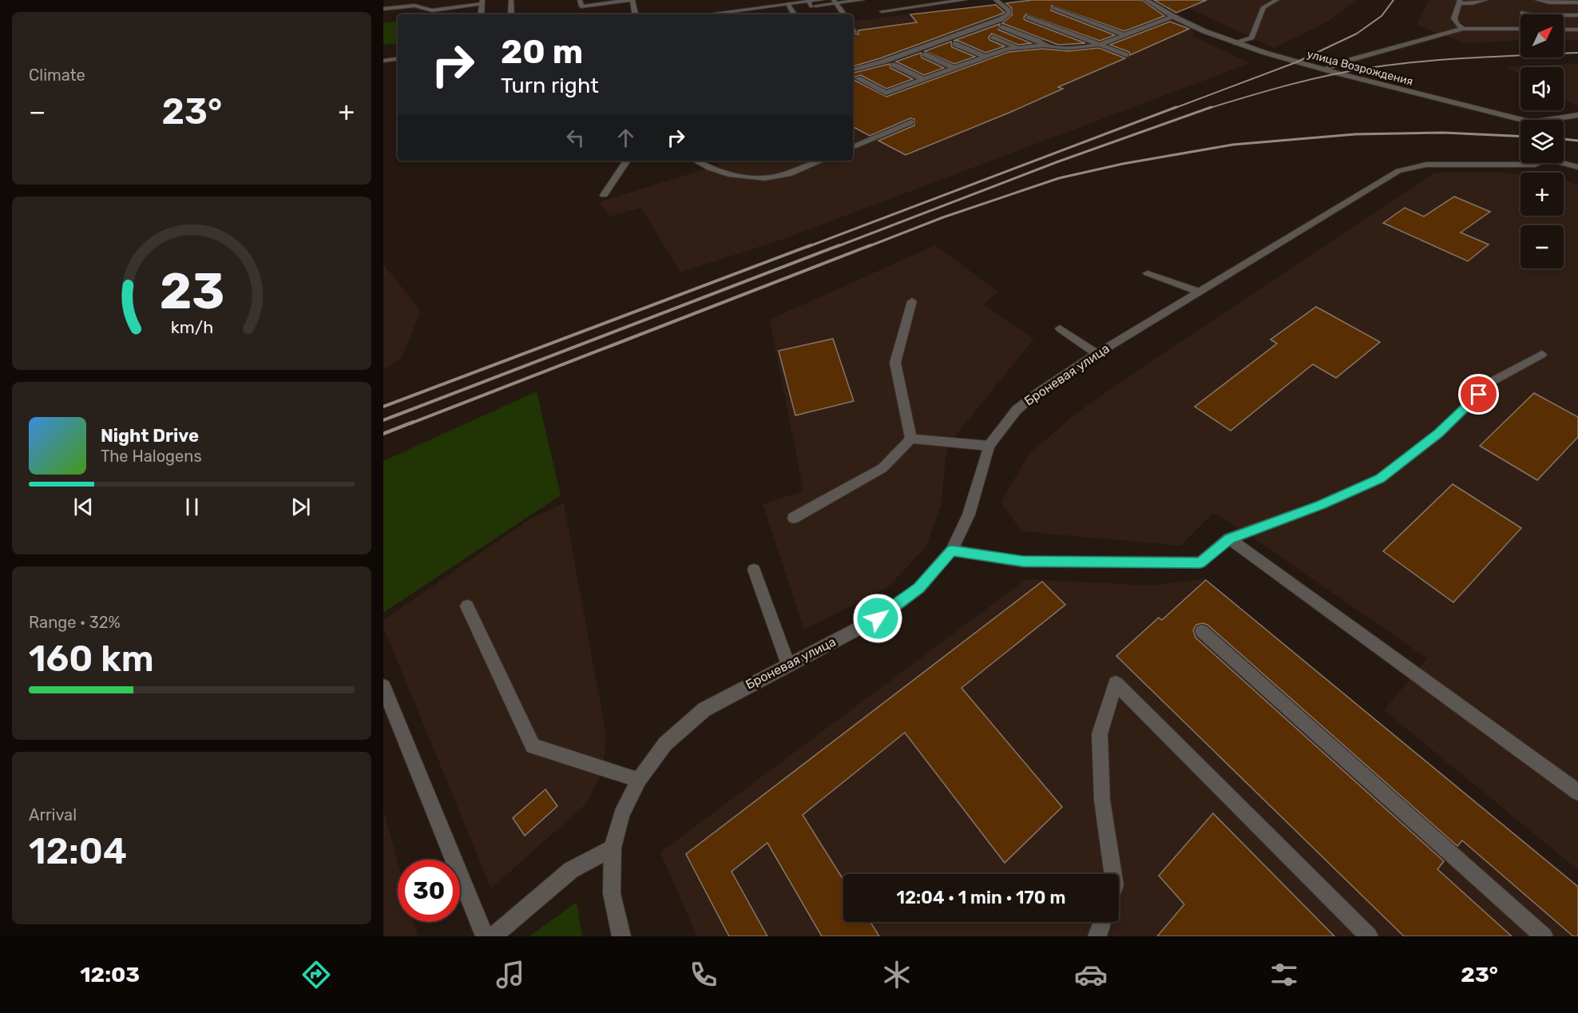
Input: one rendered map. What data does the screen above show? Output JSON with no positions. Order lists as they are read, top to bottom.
{
  "streets": {
    "street": ["улица Возрождения", "Броневая улица"]
  },
  "north": "top right",
  "page": {
    "tile": [
      "Climate",
      ["Range · 32%", "160 km"],
      ["Arrival", "12:04"]
    ],
    "map_buttons": ["+", "−"],
    "turn": ["20 m", "Turn right"],
    "heat": ["−", "23°", "+"],
    "song": ["Night Drive", "The Halogens"],
    "limit": "30",
    "trip": "12:04 · 1 min · 170 m",
    "tabs": ["12:03", "23°"],
    "gauge": ["23", "km/h"]
  }
}
